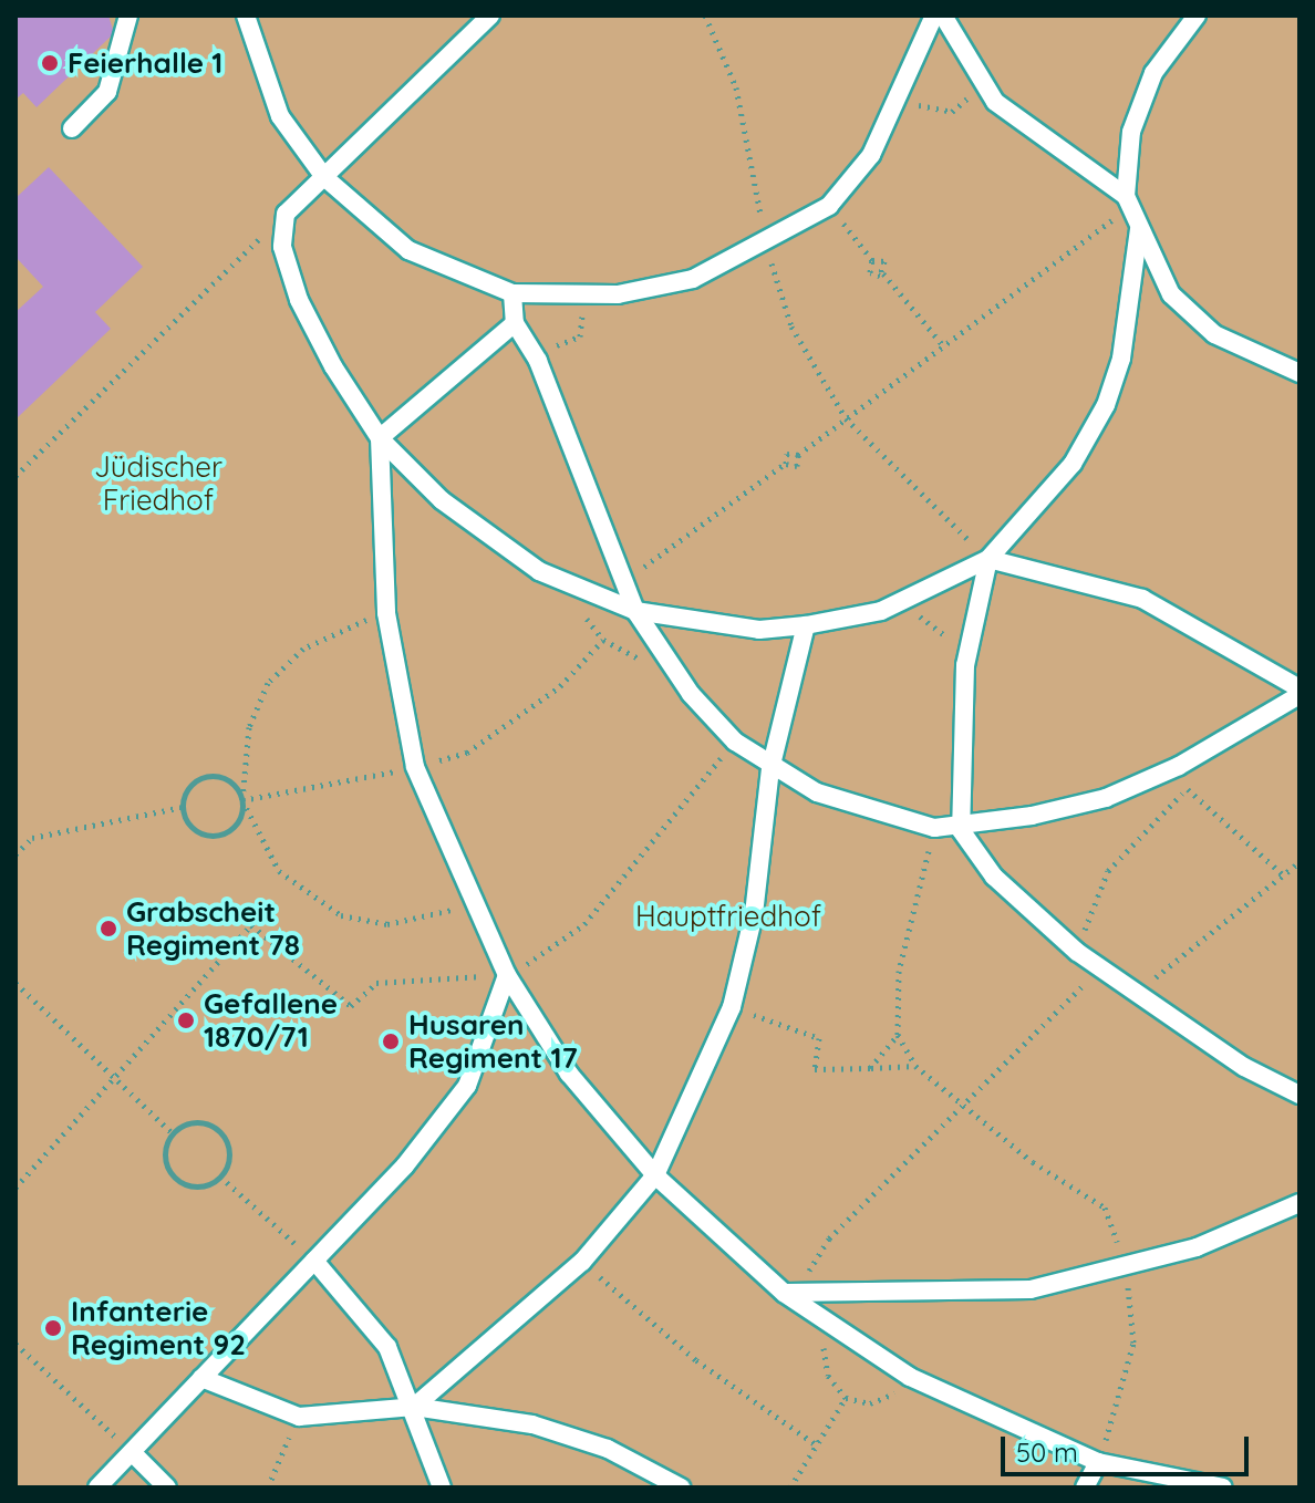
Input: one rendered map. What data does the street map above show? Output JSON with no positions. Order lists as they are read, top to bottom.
{
  "parks": ["Jüdischer Friedhof", "Hauptfriedhof"],
  "places": [
    "Feierhalle 1",
    "Grabscheit Regiment 78",
    "Gefallene 1870/71",
    "Husaren Regiment 17",
    "Infanterie Regiment 92"
  ],
  "scale_bar": "50 m"
}
